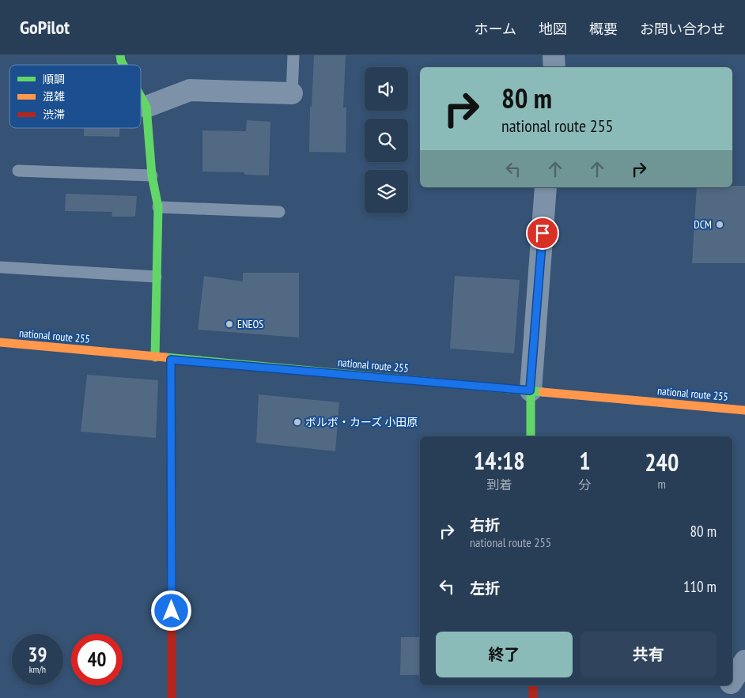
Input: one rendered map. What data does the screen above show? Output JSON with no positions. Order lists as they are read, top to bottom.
{
  "streets": {
    "main road": ["national route 255"]
  },
  "places": ["DCM", "ENEOS", "ボルボ・カーズ 小田原"],
  "legend": ["順調", "混雑", "渋滞"],
  "page": {
    "header": "GoPilot",
    "nav": [
      "ホーム",
      "地図",
      "概要",
      "お問い合わせ"
    ],
    "turn": ["80 m", "national route 255"],
    "eta": [
      "14:18",
      "到着",
      "1",
      "分",
      "240",
      "m"
    ],
    "list": [
      {
        "name": "右折",
        "note": "national route 255",
        "value": "80 m"
      },
      {
        "name": "左折",
        "value": "110 m"
      }
    ],
    "buttons": ["終了", "共有"],
    "speed": "39 km/h",
    "limit": "40"
  }
}
